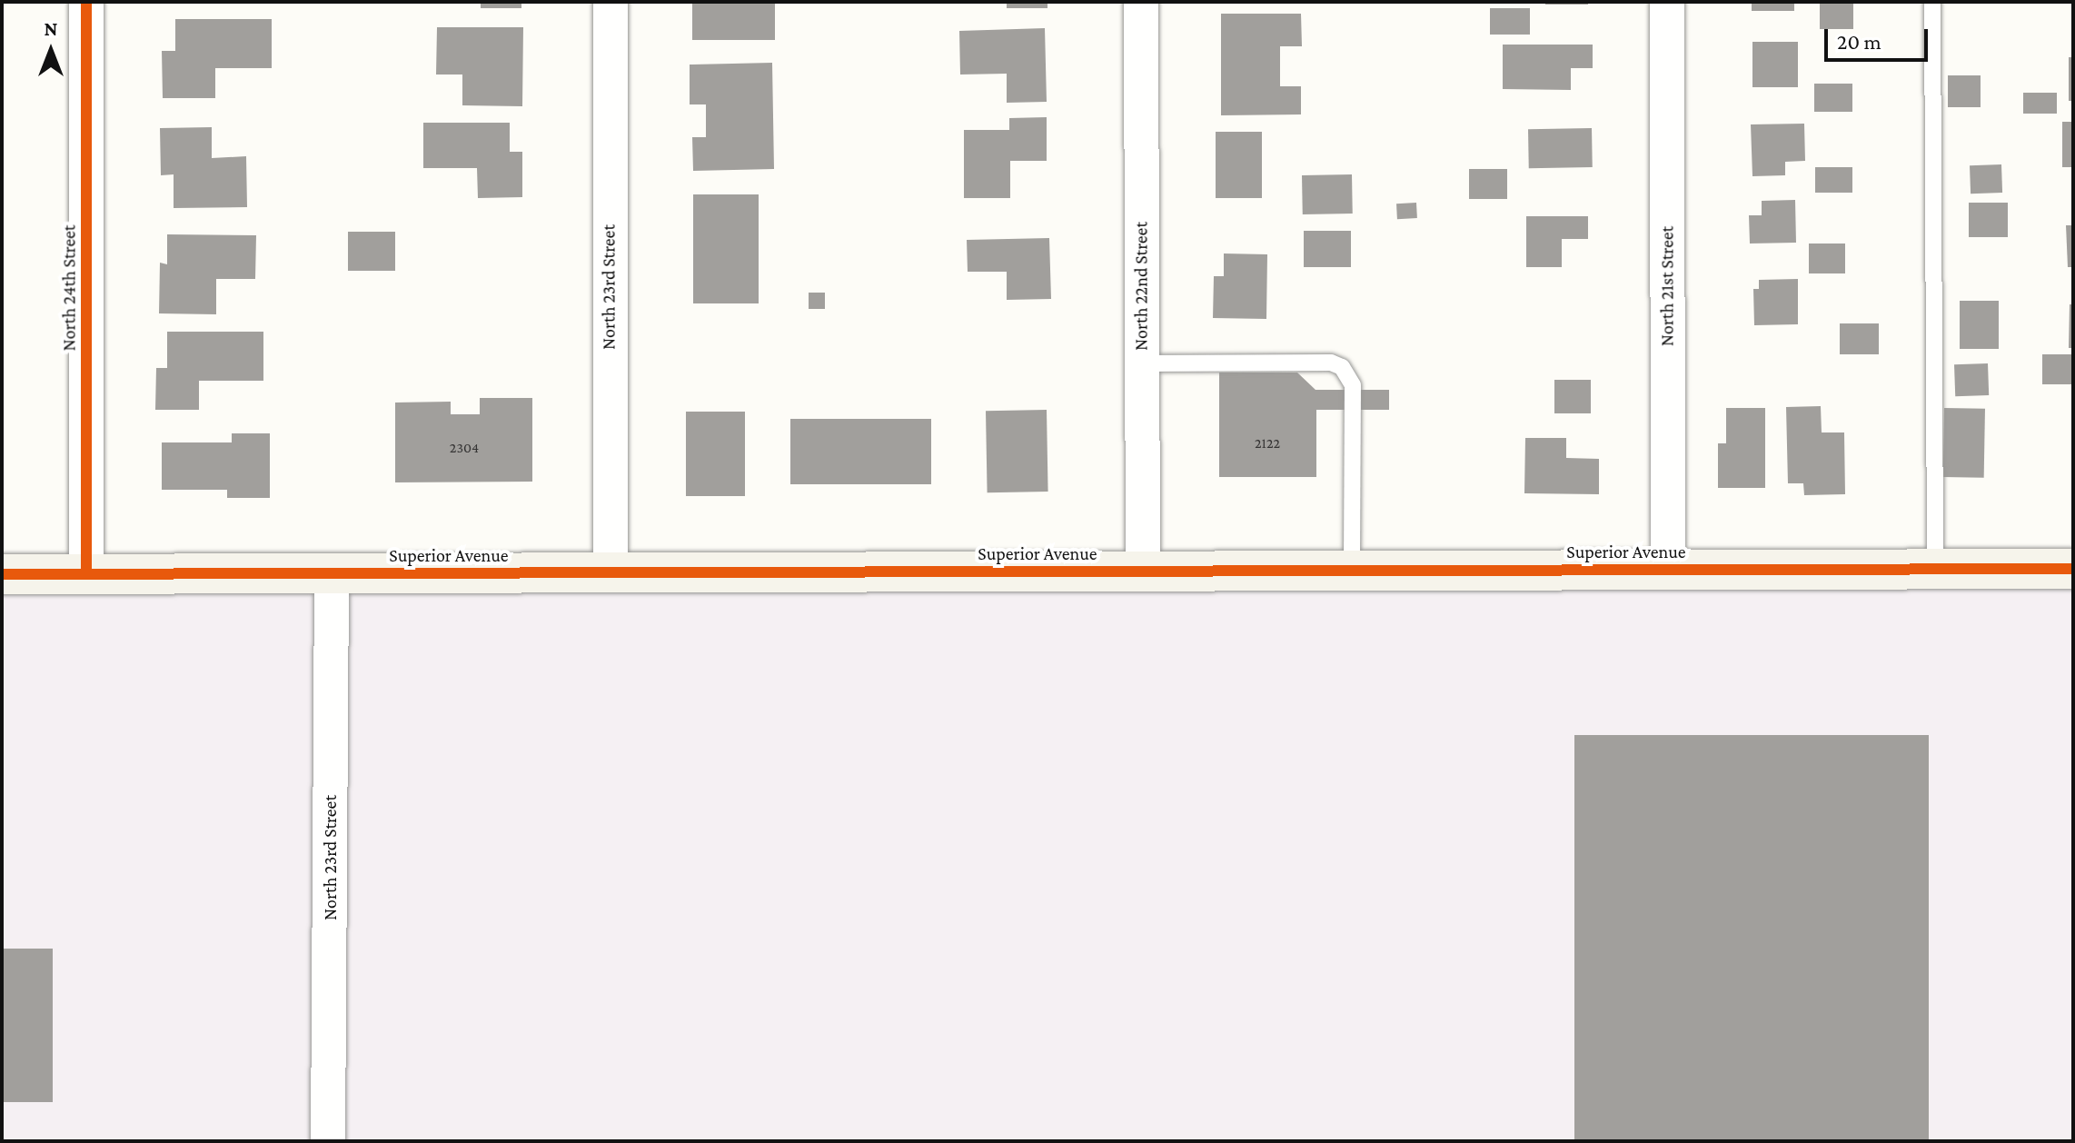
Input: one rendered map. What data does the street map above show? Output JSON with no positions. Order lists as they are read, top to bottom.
{
  "streets": {
    "street": [
      "North 22nd Street",
      "North 21st Street",
      "North 23rd Street",
      "North 24th Street",
      "Superior Avenue"
    ]
  },
  "crossings": [
    ["North 22nd Street", "Superior Avenue"],
    ["North 21st Street", "Superior Avenue"],
    ["North 23rd Street", "Superior Avenue"],
    ["North 24th Street", "Superior Avenue"]
  ],
  "house_numbers": ["2122", "2304"],
  "scale_bar": "20 m",
  "north": "top"
}
